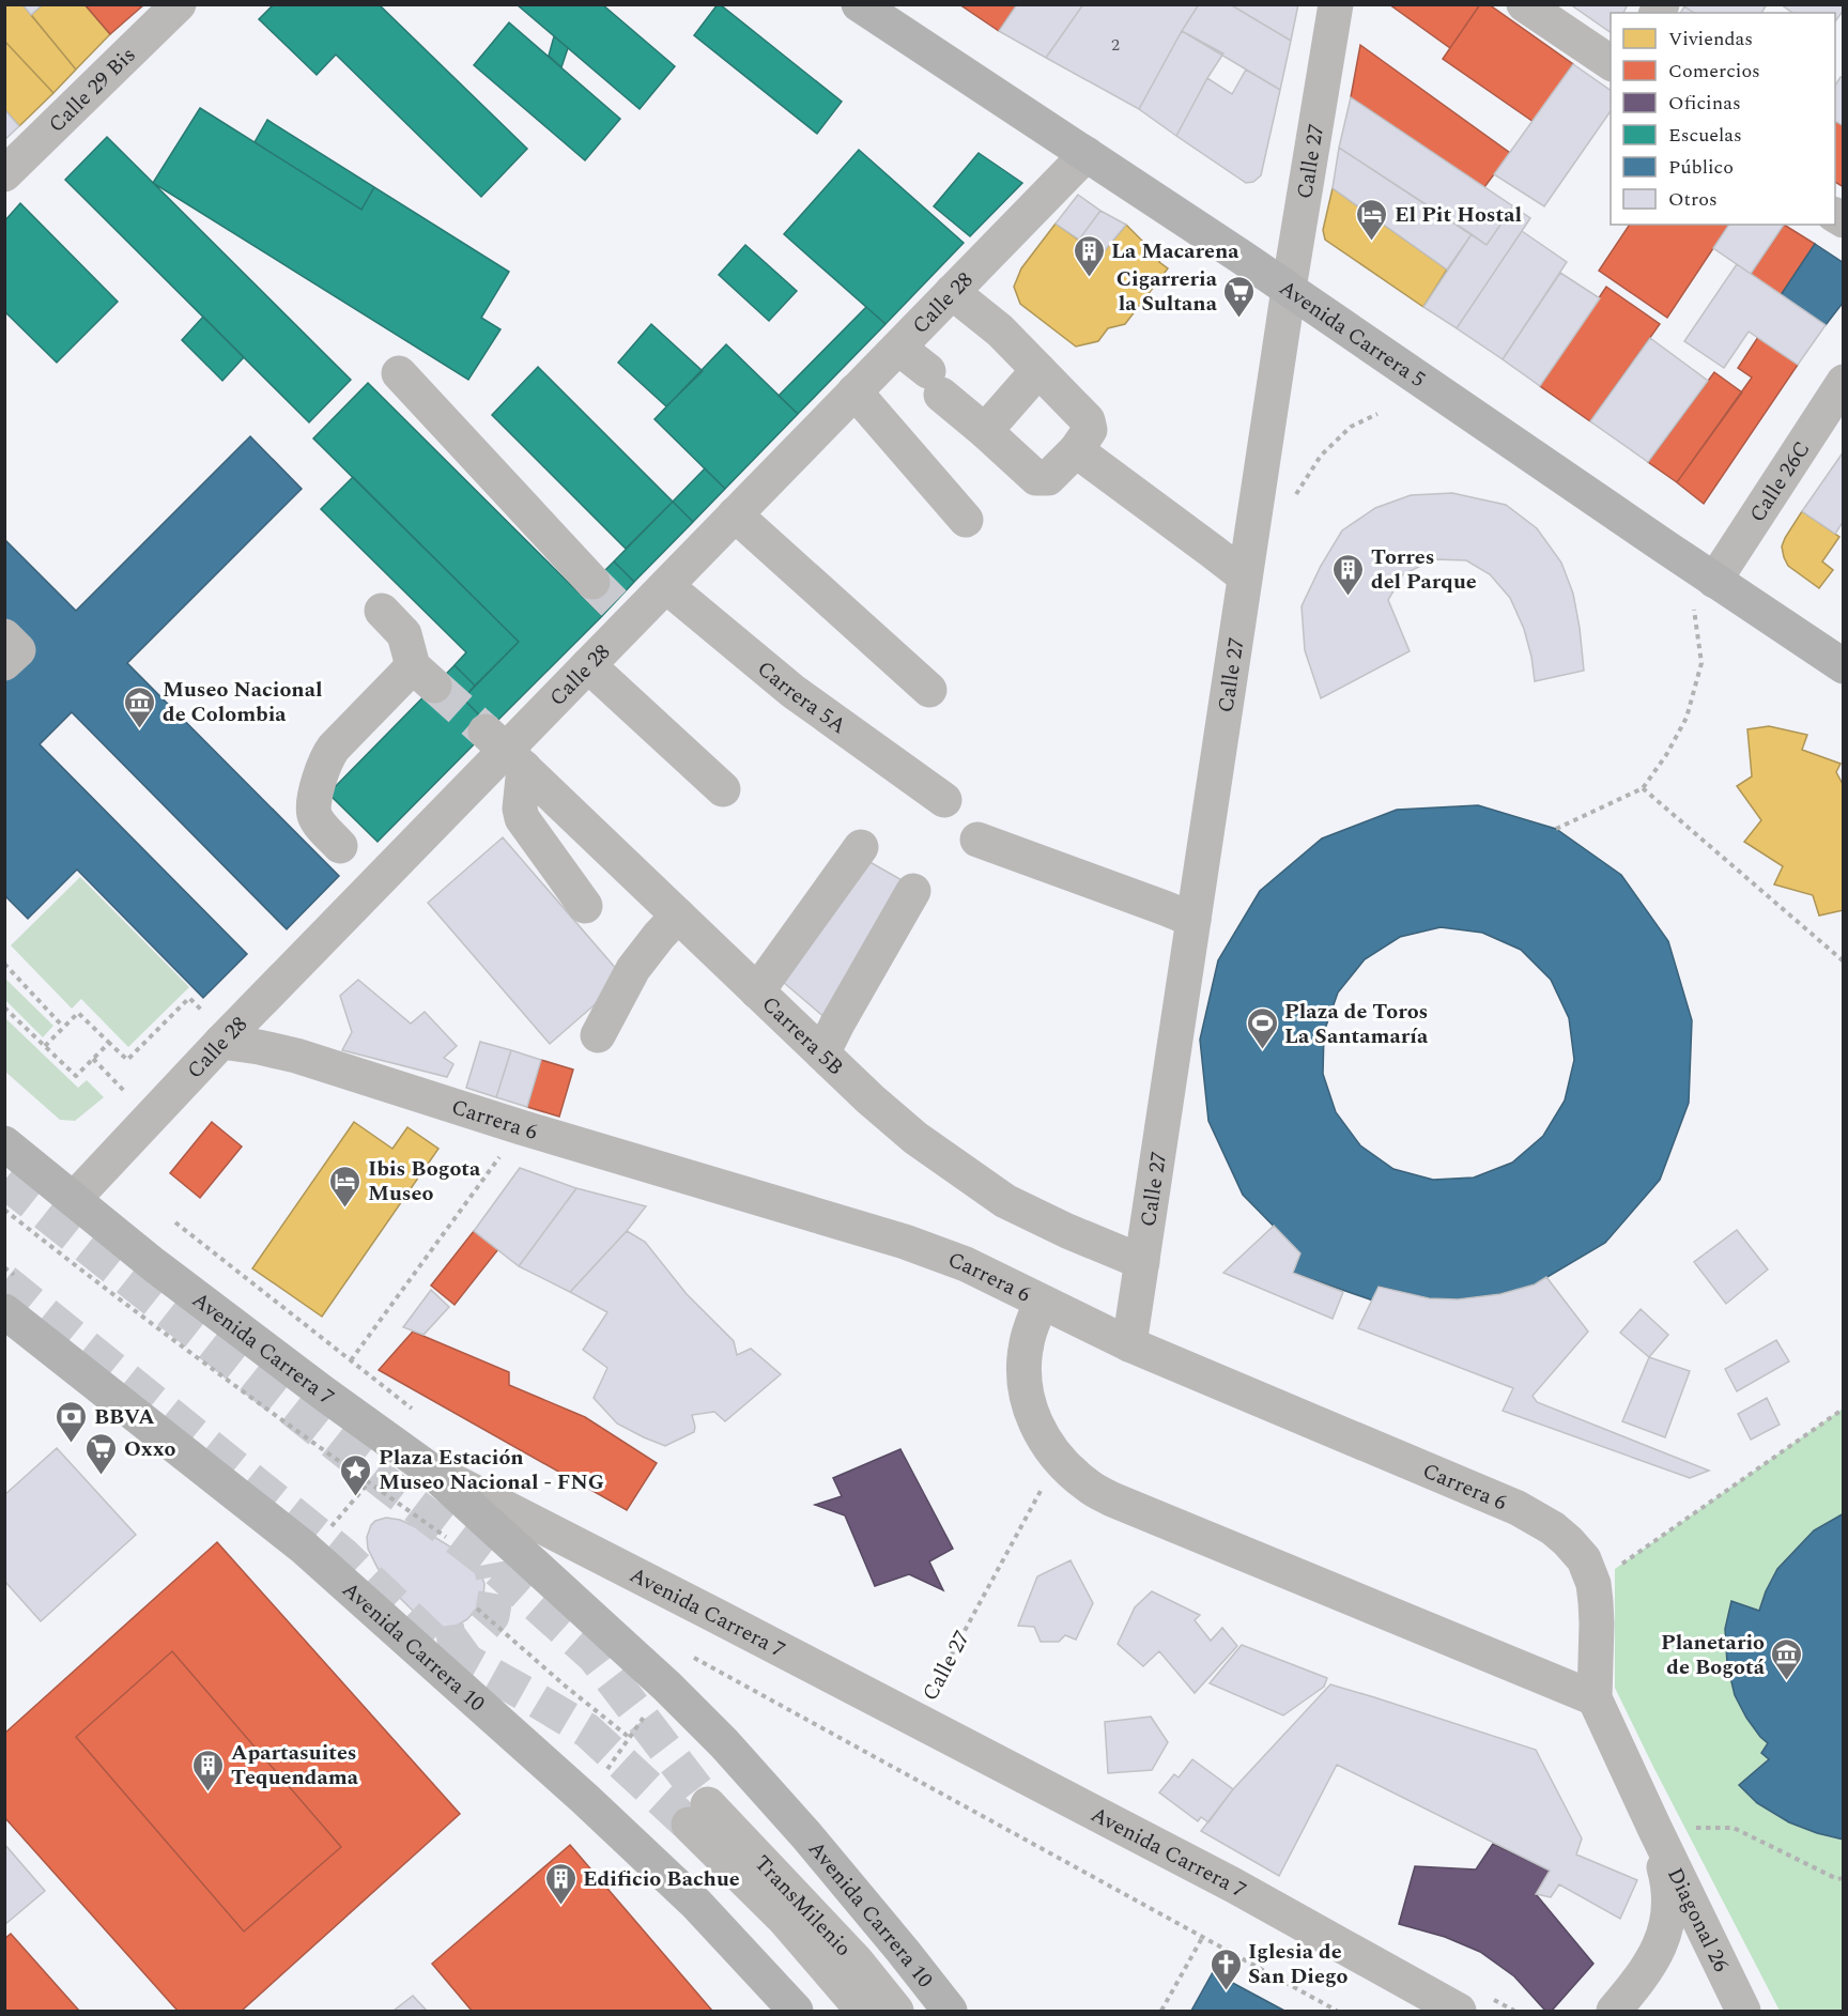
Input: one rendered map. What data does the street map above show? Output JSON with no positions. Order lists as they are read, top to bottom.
{
  "streets": {
    "main road": ["Avenida Carrera 5", "Avenida Carrera 7", "Avenida Carrera 10"],
    "street": [
      "Calle 29 Bis",
      "Calle 27",
      "Calle 28",
      "Calle 26C",
      "Carrera 5A",
      "Carrera 5B",
      "Carrera 6",
      "TransMilenio",
      "Diagonal 26"
    ]
  },
  "crossings": [
    ["Calle 27", "Avenida Carrera 5"],
    ["Calle 27", "Carrera 5B"],
    ["Calle 27", "Carrera 6"],
    ["Calle 27", "Avenida Carrera 7"],
    ["Calle 28", "Avenida Carrera 5"],
    ["Calle 28", "Carrera 5A"],
    ["Calle 28", "Carrera 5B"],
    ["Calle 28", "Carrera 6"],
    ["Calle 28", "Avenida Carrera 7"],
    ["Avenida Carrera 5", "Calle 26C"],
    ["Carrera 6", "Diagonal 26"],
    ["Avenida Carrera 7", "Avenida Carrera 10"]
  ],
  "places": {
    "hotel": ["El Pit Hostal", "Ibis Bogota Museo"],
    "building": [
      "La Macarena",
      "Torres del Parque",
      "Apartasuites Tequendama",
      "Edificio Bachue"
    ],
    "supermarket": ["Cigarreria la Sultana", "Oxxo"],
    "museum": ["Museo Nacional de Colombia", "Planetario de Bogotá"],
    "sports": ["Plaza de Toros La Santamaría"],
    "bank": ["BBVA"],
    "place": ["Plaza Estación Museo Nacional - FNG"],
    "church": ["Iglesia de San Diego"]
  },
  "house_numbers": ["2"],
  "legend": [
    "Viviendas",
    "Comercios",
    "Oficinas",
    "Escuelas",
    "Público",
    "Otros"
  ]
}
